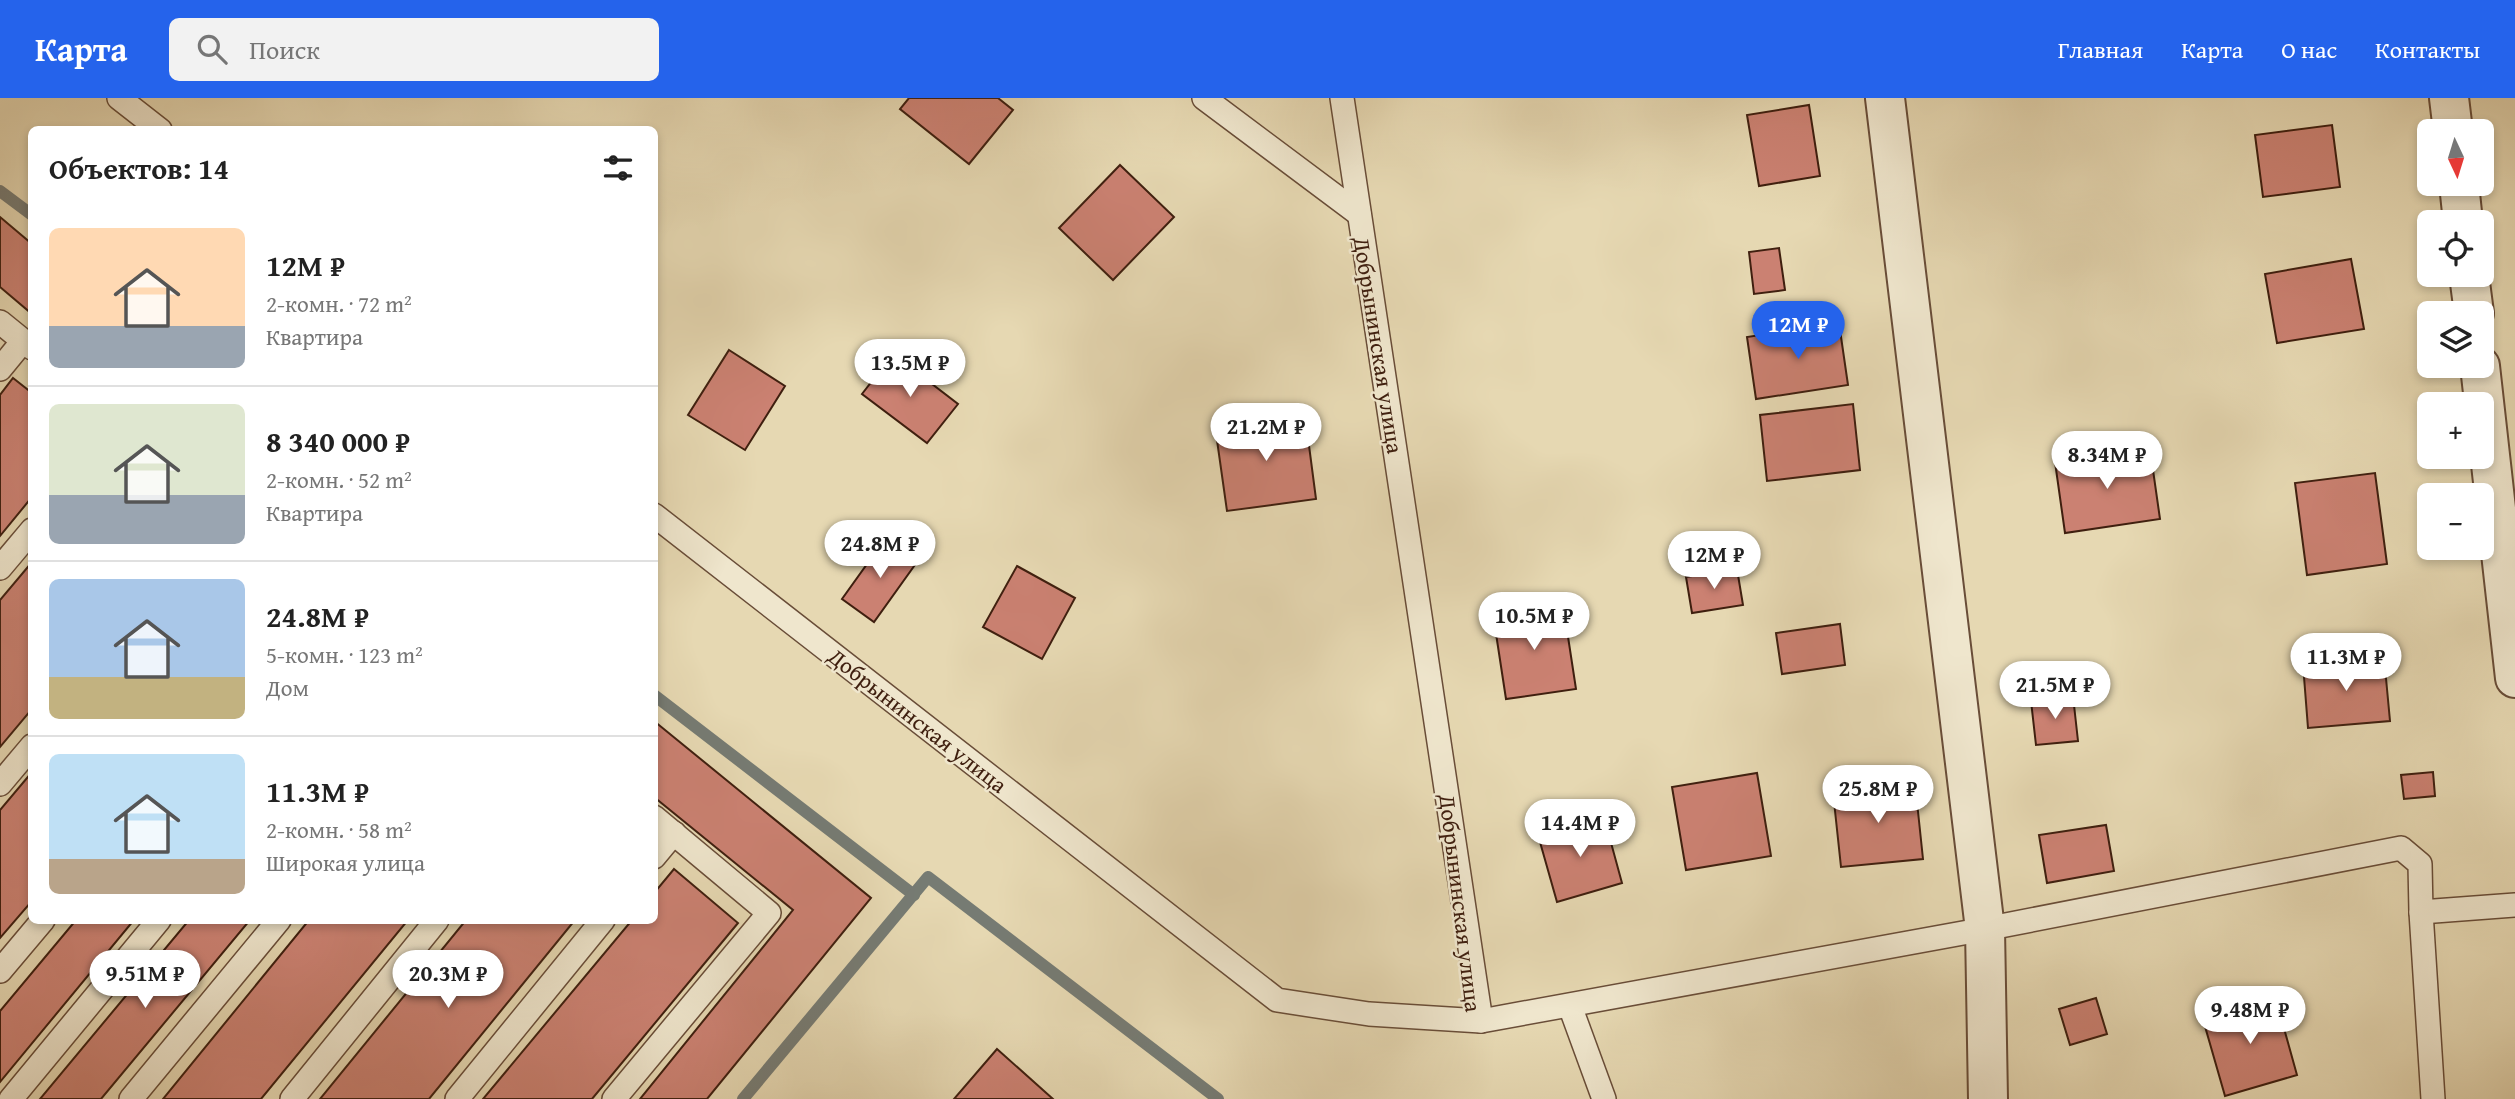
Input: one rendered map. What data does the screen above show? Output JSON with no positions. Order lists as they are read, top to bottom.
{
  "streets": {
    "lane": ["Добрынинская улица"]
  },
  "north": "bottom",
  "page": {
    "header": "Карта",
    "search": "Поиск",
    "nav": [
      "Главная",
      "Карта",
      "О нас",
      "Контакты"
    ],
    "map_buttons": ["+", "−"],
    "heading": "Объектов: 14",
    "list": [
      {
        "name": "12M ₽",
        "note": "2-комн. · 72 m² · Квартира"
      },
      {
        "name": "8 340 000 ₽",
        "note": "2-комн. · 52 m² · Квартира"
      },
      {
        "name": "24.8M ₽",
        "note": "5-комн. · 123 m² · Дом"
      },
      {
        "name": "11.3M ₽",
        "note": "2-комн. · 58 m² · Широкая улица"
      }
    ],
    "price": [
      "12M ₽",
      "13.5M ₽",
      "21.2M ₽",
      "8.34M ₽",
      "24.8M ₽",
      "12M ₽",
      "10.5M ₽",
      "11.3M ₽",
      "21.5M ₽",
      "25.8M ₽",
      "14.4M ₽",
      "9.51M ₽",
      "20.3M ₽",
      "9.48M ₽"
    ]
  }
}
